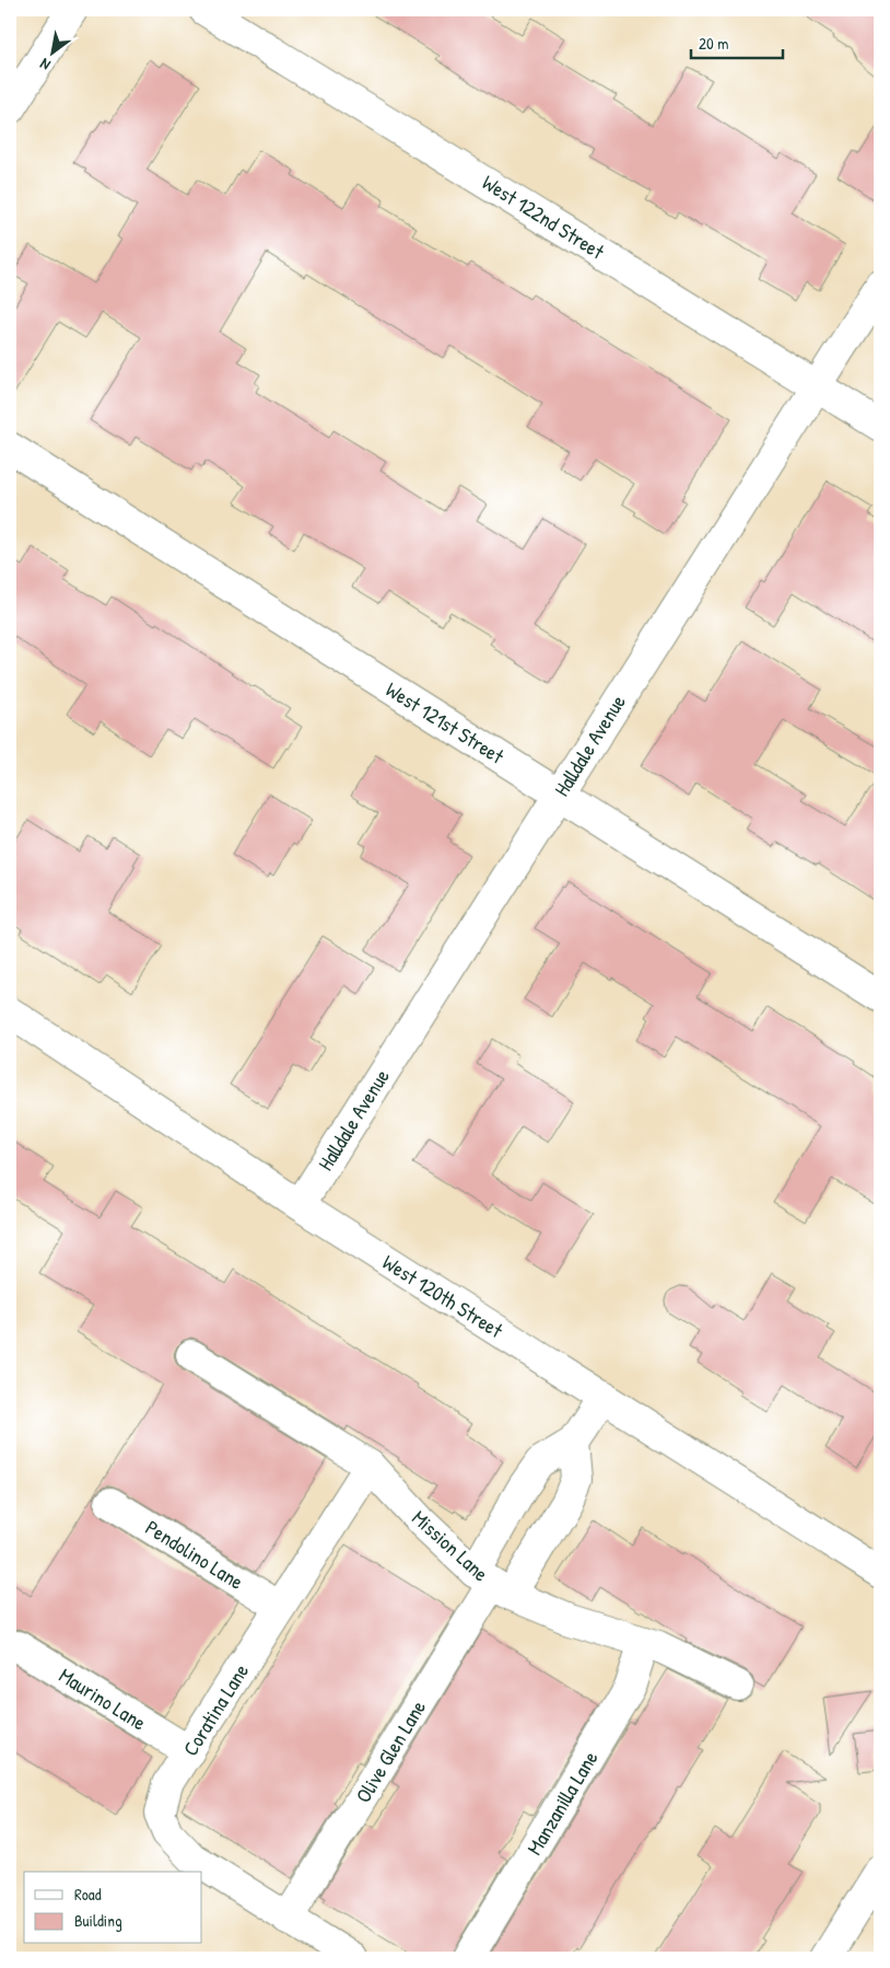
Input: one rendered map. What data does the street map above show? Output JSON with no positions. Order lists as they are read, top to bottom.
{
  "streets": {
    "street": [
      "West 122nd Street",
      "West 121st Street",
      "Halldale Avenue",
      "West 120th Street",
      "Mission Lane",
      "Pendolino Lane",
      "Maurino Lane",
      "Coratina Lane",
      "Olive Glen Lane",
      "Manzanilla Lane"
    ]
  },
  "crossings": [
    ["West 122nd Street", "Halldale Avenue"],
    ["West 121st Street", "Halldale Avenue"],
    ["Halldale Avenue", "West 120th Street"],
    ["West 120th Street", "Olive Glen Lane"],
    ["Mission Lane", "Coratina Lane"],
    ["Mission Lane", "Olive Glen Lane"],
    ["Mission Lane", "Manzanilla Lane"],
    ["Pendolino Lane", "Coratina Lane"],
    ["Maurino Lane", "Coratina Lane"],
    ["Coratina Lane", "Olive Glen Lane"]
  ],
  "legend": ["Road", "Building"],
  "scale_bar": "20 m",
  "north": "bottom left"
}
